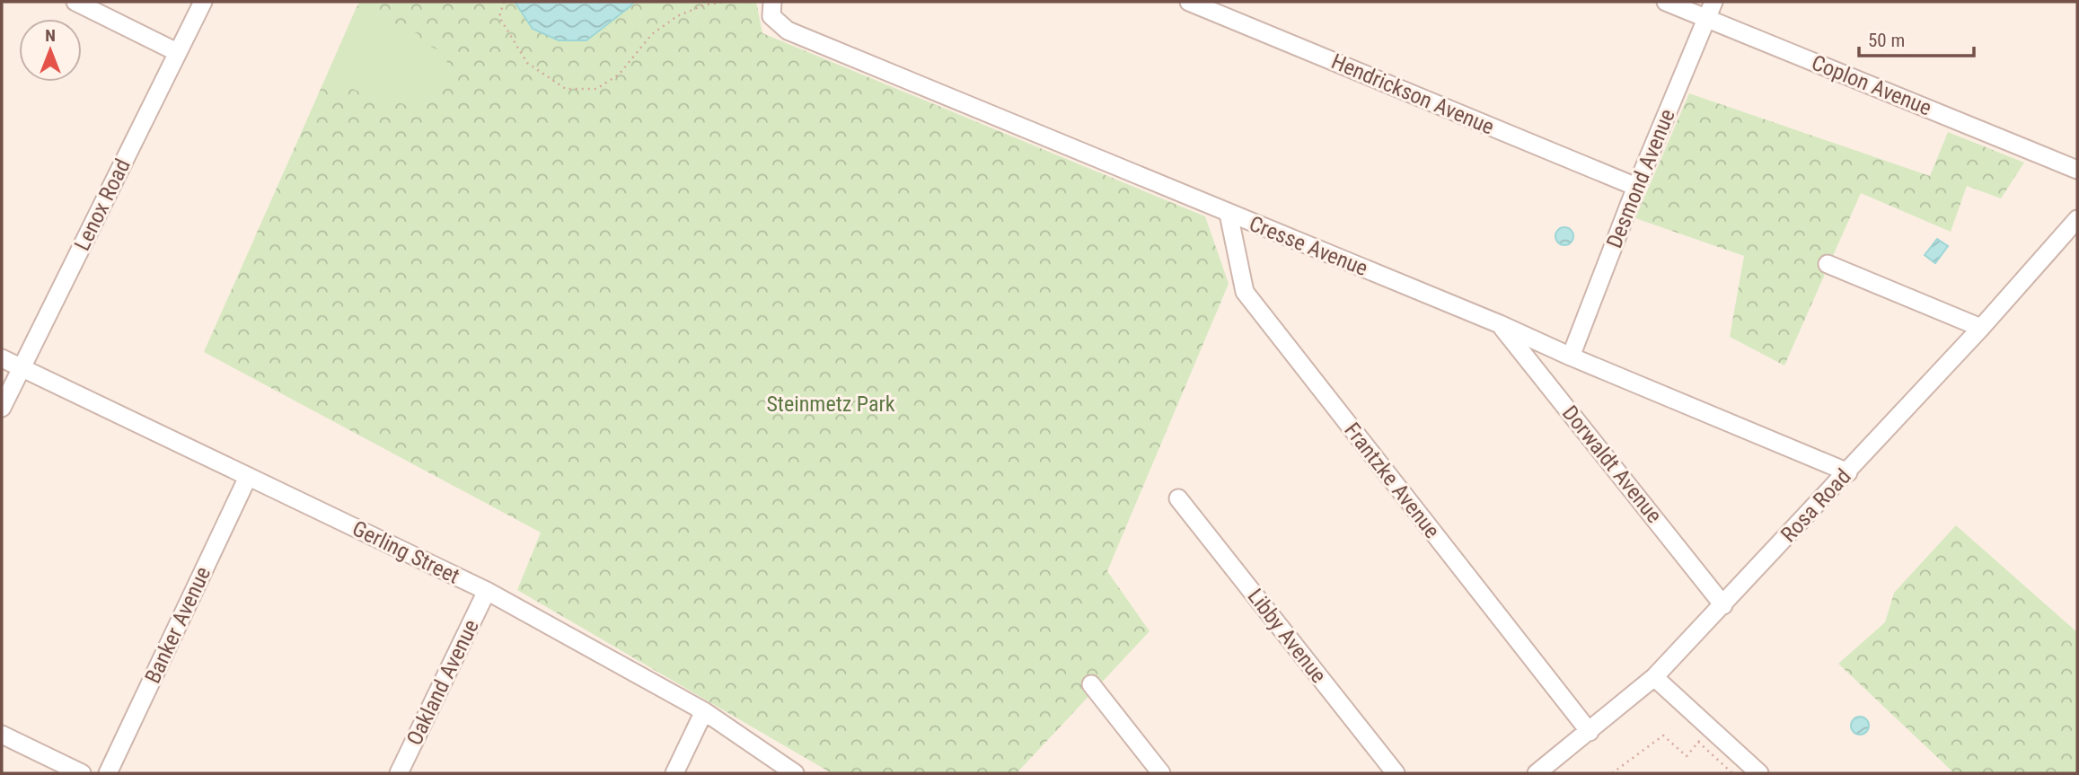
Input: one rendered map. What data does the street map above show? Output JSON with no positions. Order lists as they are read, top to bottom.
{
  "streets": {
    "street": [
      "Coplon Avenue",
      "Hendrickson Avenue",
      "Desmond Avenue",
      "Lenox Road",
      "Cresse Avenue",
      "Dorwaldt Avenue",
      "Frantzke Avenue",
      "Rosa Road",
      "Gerling Street",
      "Banker Avenue",
      "Libby Avenue",
      "Oakland Avenue"
    ]
  },
  "crossings": [
    ["Coplon Avenue", "Desmond Avenue"],
    ["Hendrickson Avenue", "Desmond Avenue"],
    ["Desmond Avenue", "Cresse Avenue"],
    ["Lenox Road", "Gerling Street"],
    ["Cresse Avenue", "Dorwaldt Avenue"],
    ["Cresse Avenue", "Frantzke Avenue"],
    ["Cresse Avenue", "Rosa Road"],
    ["Dorwaldt Avenue", "Rosa Road"],
    ["Frantzke Avenue", "Rosa Road"],
    ["Gerling Street", "Banker Avenue"],
    ["Gerling Street", "Oakland Avenue"]
  ],
  "parks": ["Steinmetz Park"],
  "scale_bar": "50 m",
  "north": "top"
}
